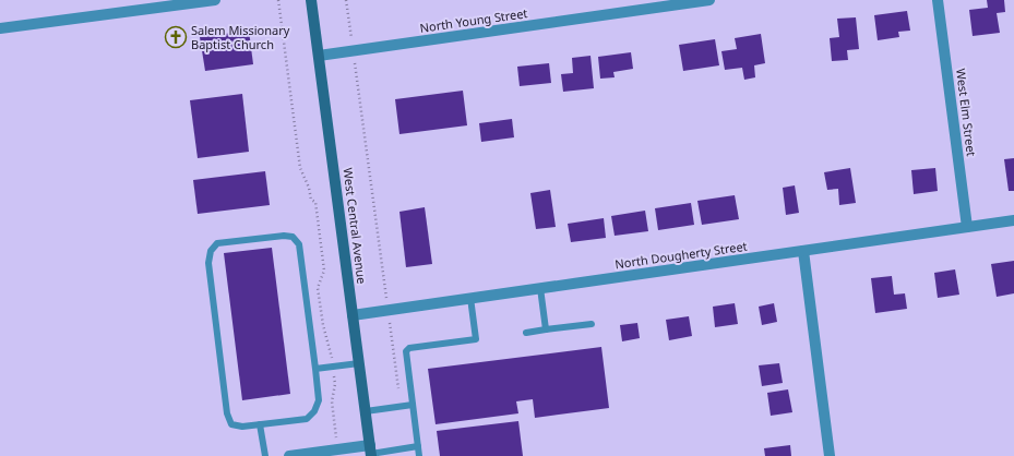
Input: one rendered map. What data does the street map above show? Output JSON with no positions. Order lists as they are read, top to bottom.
{
  "streets": {
    "main road": ["West Central Avenue"],
    "street": ["North Young Street", "West Elm Street", "North Dougherty Street"]
  },
  "crossings": [
    ["North Young Street", "West Central Avenue"],
    ["West Elm Street", "North Dougherty Street"],
    ["West Central Avenue", "North Dougherty Street"]
  ],
  "places": {
    "church": ["Salem Missionary Baptist Church"]
  }
}
